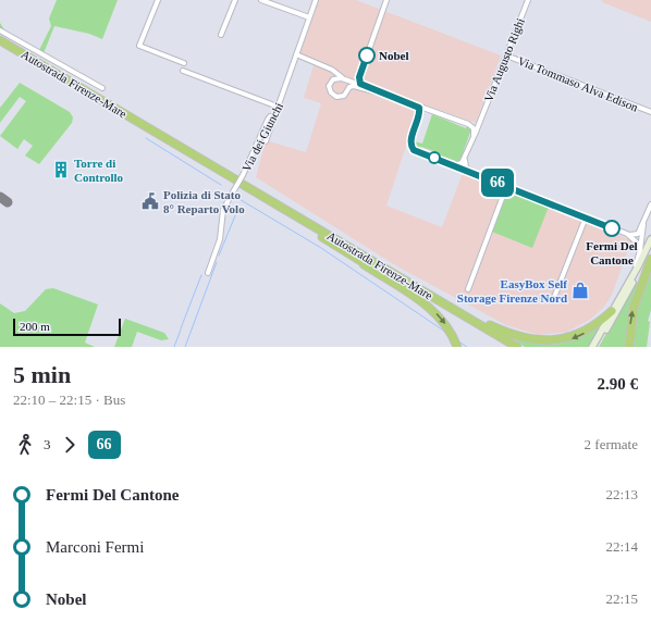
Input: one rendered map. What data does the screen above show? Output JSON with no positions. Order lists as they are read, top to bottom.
{
  "streets": {
    "highway": ["Autostrada Firenze-Mare"],
    "street": ["Via Augusto Righi", "Via Tommaso Alva Edison", "Via dei Giunchi"]
  },
  "crossings": [
    ["Via Augusto Righi", "Via Tommaso Alva Edison"],
    ["Autostrada Firenze-Mare", "Via dei Giunchi"]
  ],
  "places": {
    "other": ["Nobel", "Fermi Del Cantone"],
    "building": ["Torre di Controllo"],
    "public building": ["Polizia di Stato 8° Reparto Volo"],
    "shop": ["EasyBox Self Storage Firenze Nord"]
  },
  "lines": ["bus line 66"],
  "scale_bar": "200 m",
  "page": {
    "on_map": "66",
    "scale": "200 m",
    "heading": ["5 min", "22:10 – 22:15 · Bus", "2.90 €"],
    "legs": ["3", "66", "2 fermate"],
    "list": [
      {
        "name": "Fermi Del Cantone",
        "value": "22:13"
      },
      {
        "name": "Marconi Fermi",
        "value": "22:14"
      },
      {
        "name": "Nobel",
        "value": "22:15"
      }
    ]
  }
}
